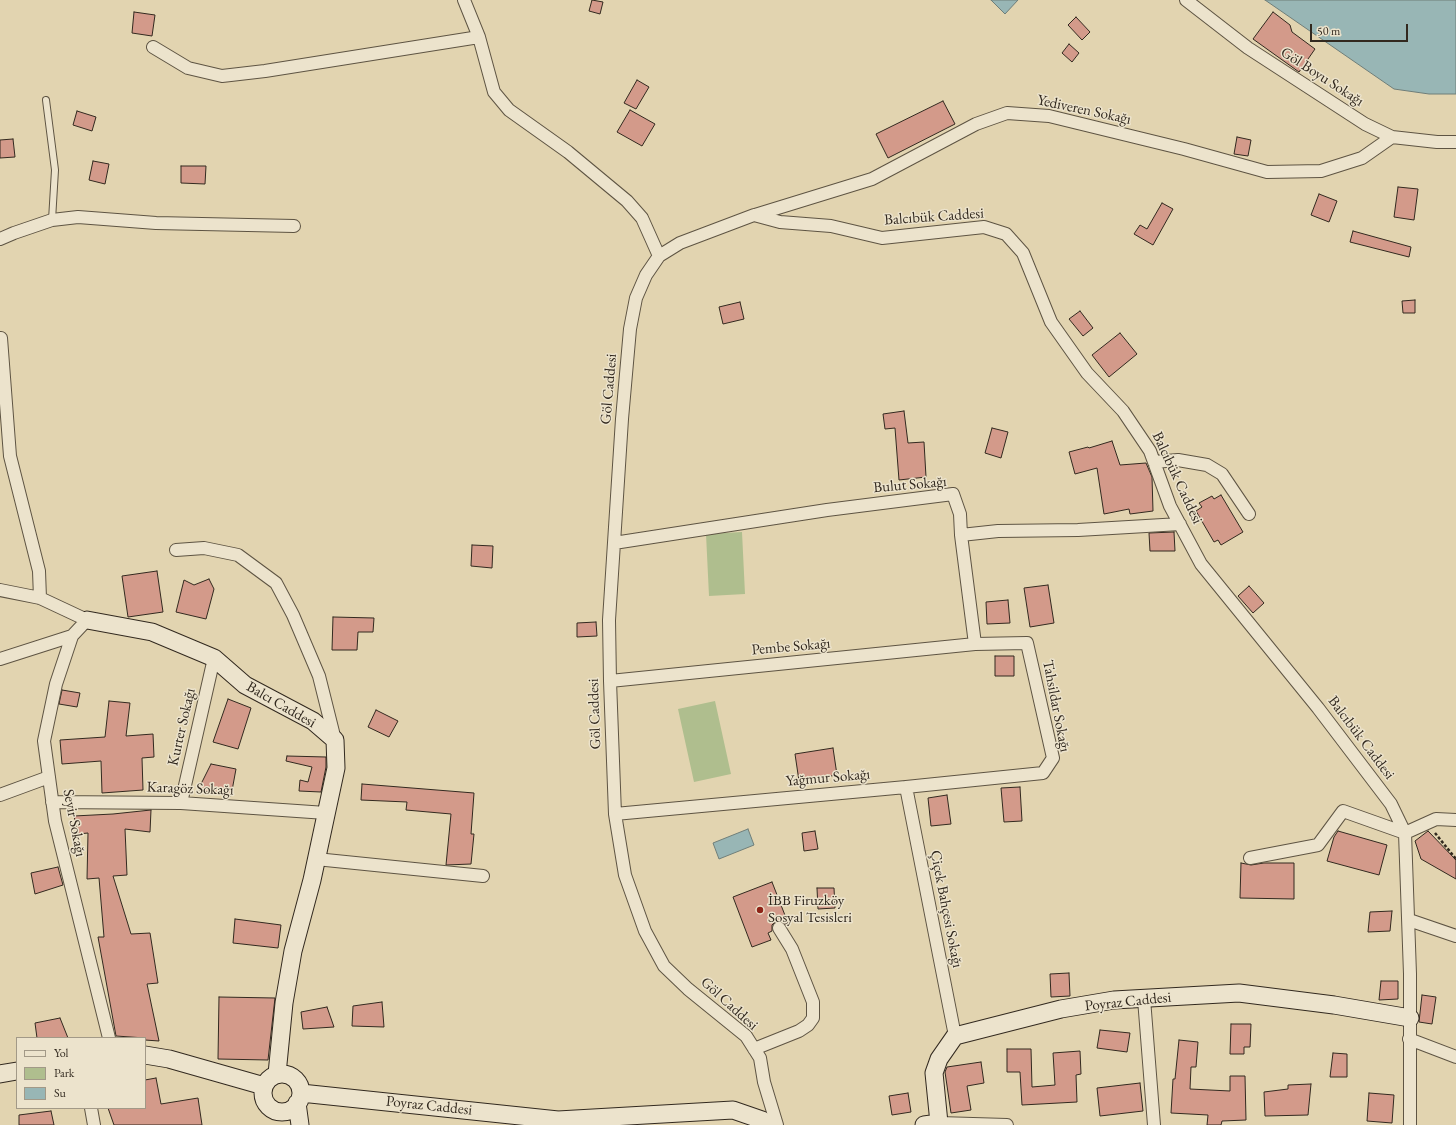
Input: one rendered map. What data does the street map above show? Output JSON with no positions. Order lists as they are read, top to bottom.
{
  "streets": {
    "street": [
      "Göl Boyu Sokağı",
      "Yediveren Sokağı",
      "Balcıbük Caddesi",
      "Göl Caddesi",
      "Bulut Sokağı",
      "Pembe Sokağı",
      "Balcı Caddesi",
      "Tahsildar Sokağı",
      "Kurter Sokağı",
      "Yağmur Sokağı",
      "Karagöz Sokağı",
      "Seyir Sokağı",
      "Çiçek Bahçesi Sokağı",
      "Poyraz Caddesi"
    ]
  },
  "crossings": [
    ["Göl Boyu Sokağı", "Yediveren Sokağı"],
    ["Yediveren Sokağı", "Balcıbük Caddesi"],
    ["Balcıbük Caddesi", "Poyraz Caddesi"],
    ["Göl Caddesi", "Bulut Sokağı"],
    ["Göl Caddesi", "Pembe Sokağı"],
    ["Göl Caddesi", "Yağmur Sokağı"],
    ["Pembe Sokağı", "Tahsildar Sokağı"],
    ["Balcı Caddesi", "Kurter Sokağı"],
    ["Balcı Caddesi", "Seyir Sokağı"],
    ["Tahsildar Sokağı", "Yağmur Sokağı"],
    ["Kurter Sokağı", "Karagöz Sokağı"],
    ["Yağmur Sokağı", "Çiçek Bahçesi Sokağı"],
    ["Karagöz Sokağı", "Seyir Sokağı"],
    ["Çiçek Bahçesi Sokağı", "Poyraz Caddesi"]
  ],
  "places": ["İBB Firuzköy Sosyal Tesisleri"],
  "legend": ["Yol", "Park", "Su"],
  "scale_bar": "50 m"
}
